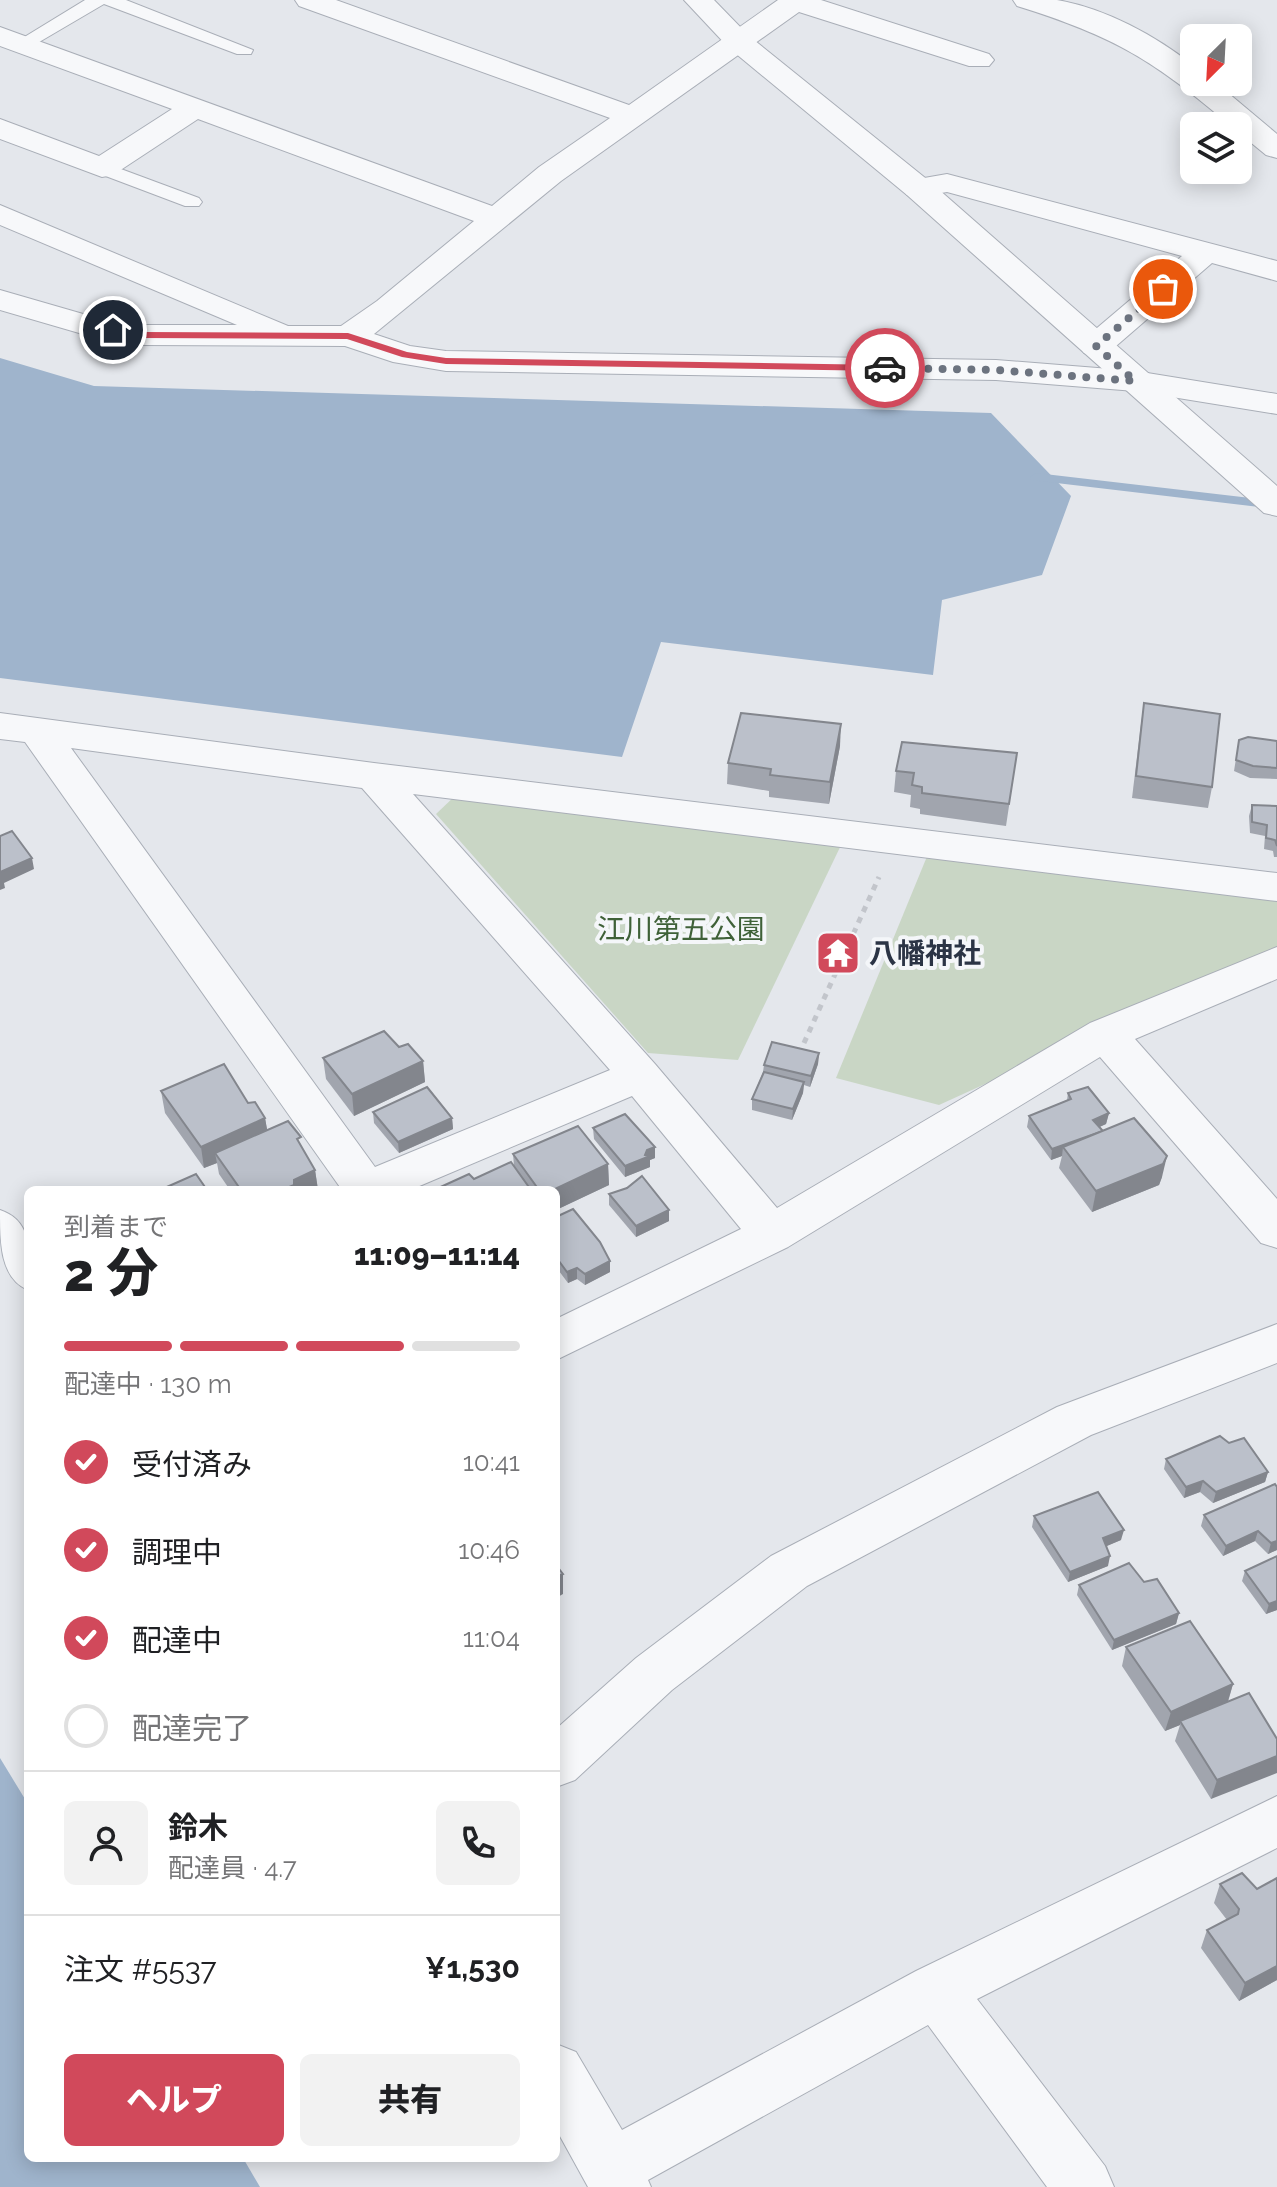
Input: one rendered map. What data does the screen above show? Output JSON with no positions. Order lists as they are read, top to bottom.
{
  "parks": ["江川第五公園"],
  "places": {
    "temple": ["八幡神社"]
  },
  "north": "bottom left",
  "page": {
    "heading": ["2 分", "到着まで", "11:09–11:14"],
    "panel": [
      "鈴木",
      "配達員 · 4.7",
      "注文 #5537",
      "¥1,530"
    ],
    "bar": "配達中 · 130 m",
    "list": [
      ["受付済み", "10:41"],
      ["調理中", "10:46"],
      ["配達中", "11:04"],
      "配達完了"
    ],
    "buttons": ["ヘルプ", "共有"]
  }
}
